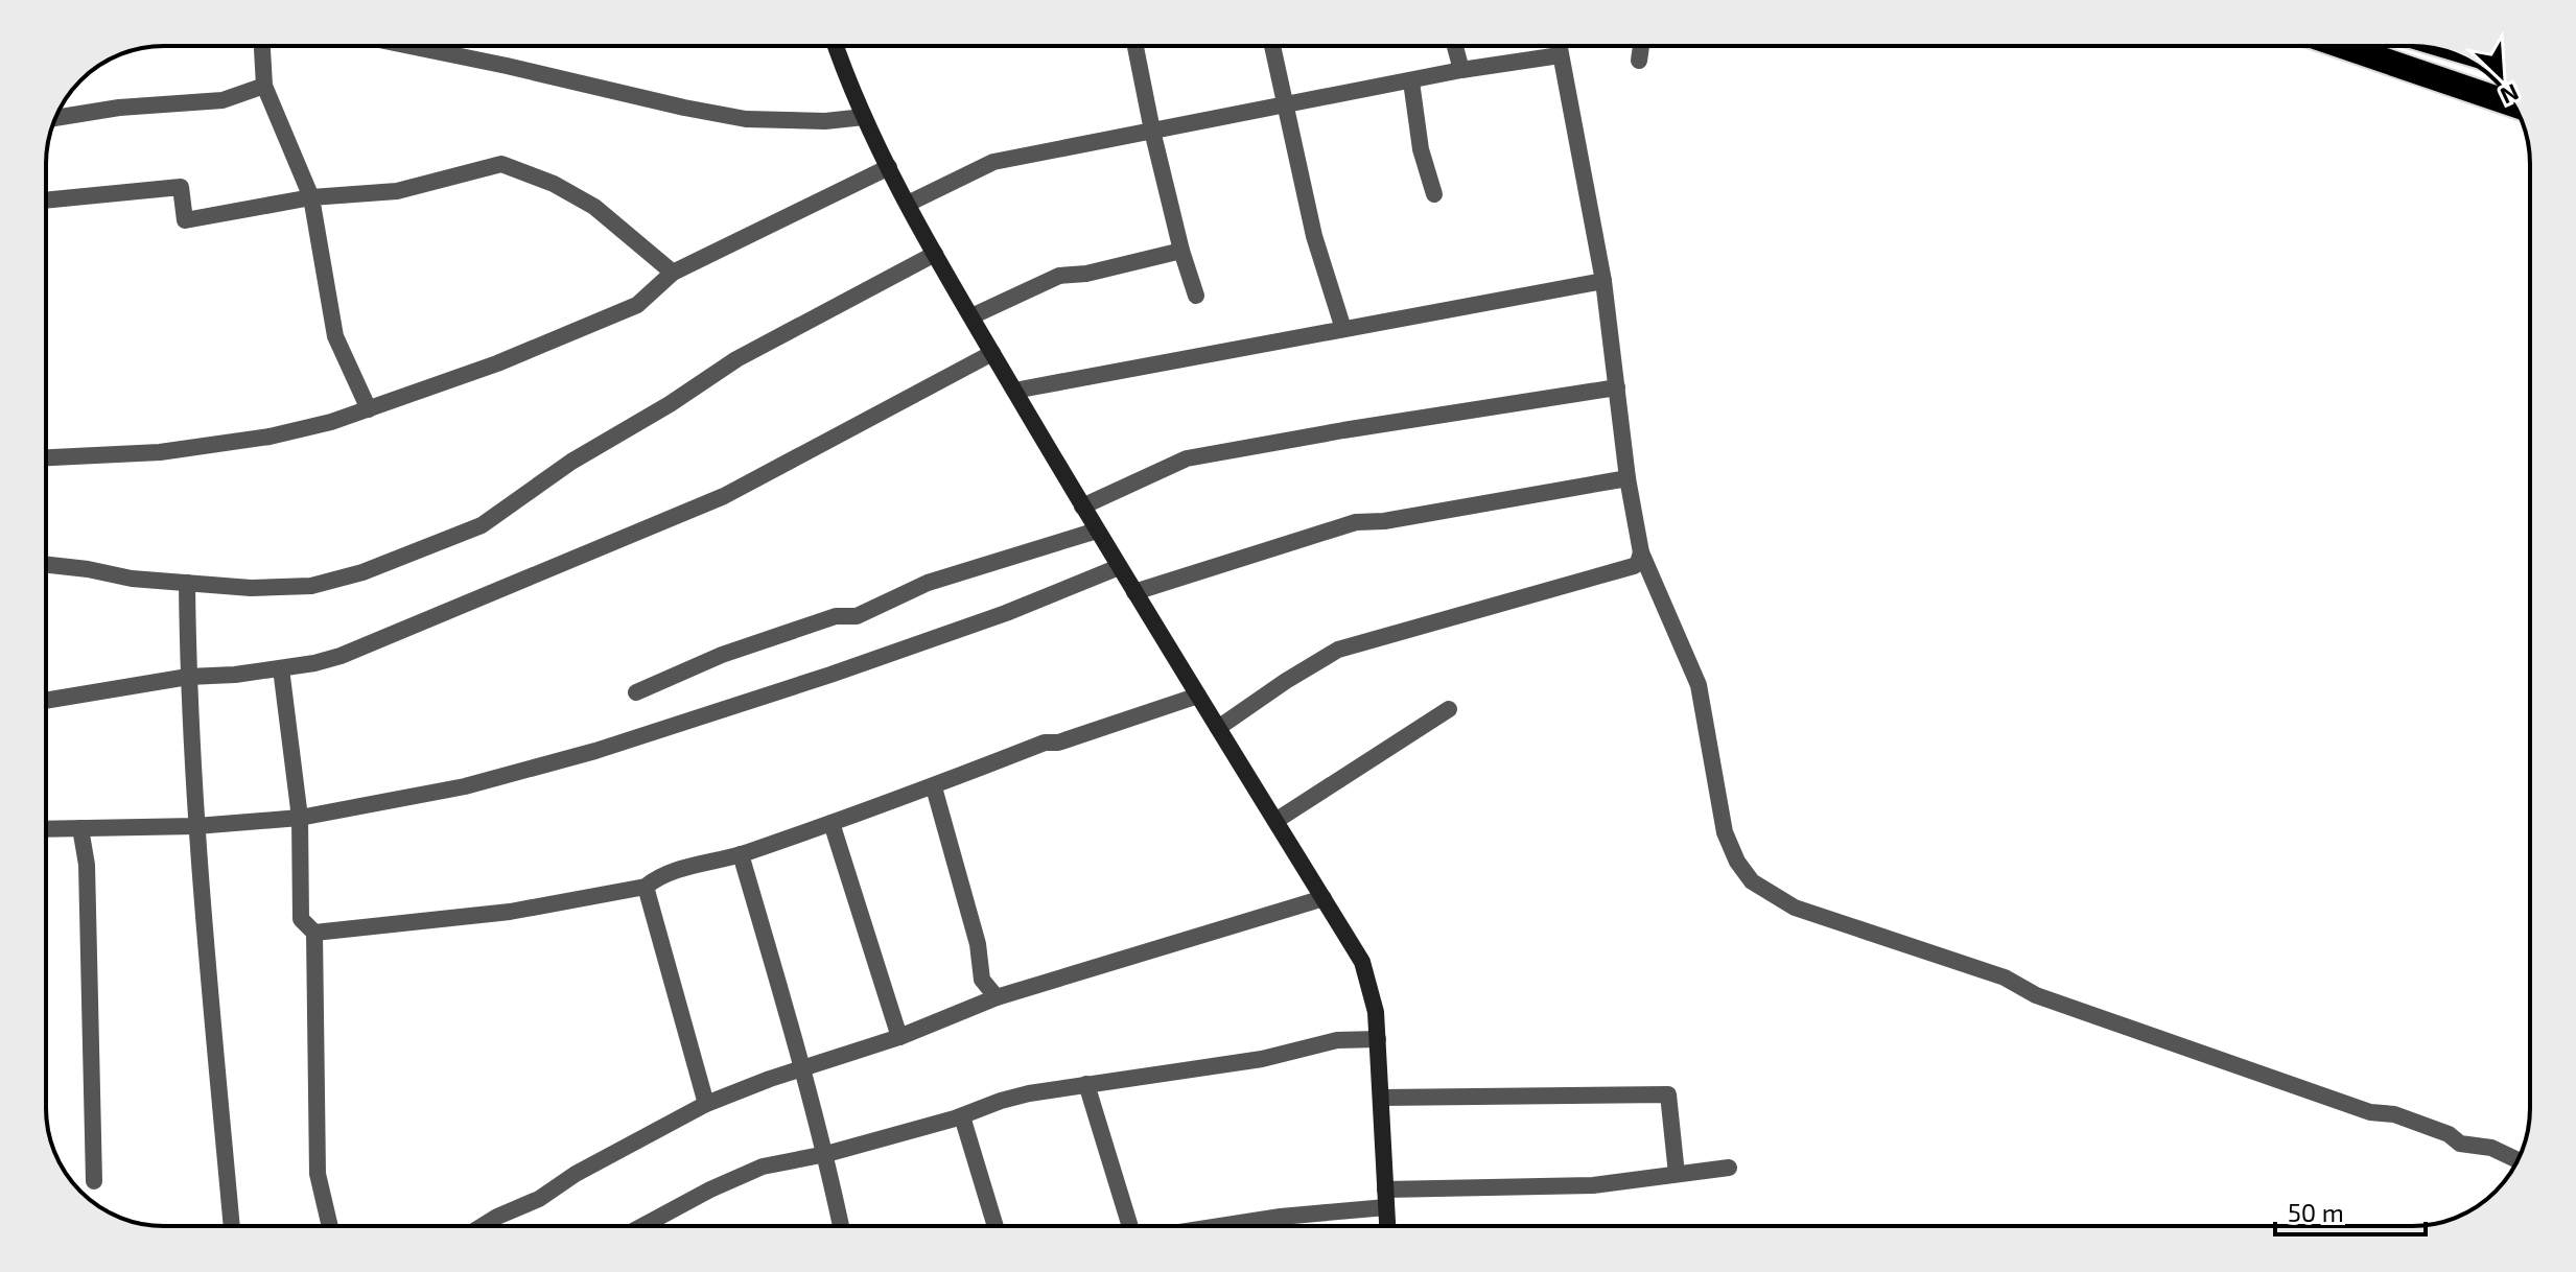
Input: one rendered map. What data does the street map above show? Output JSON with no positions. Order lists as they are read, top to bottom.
{
  "scale_bar": "50 m",
  "north": "bottom right"
}
